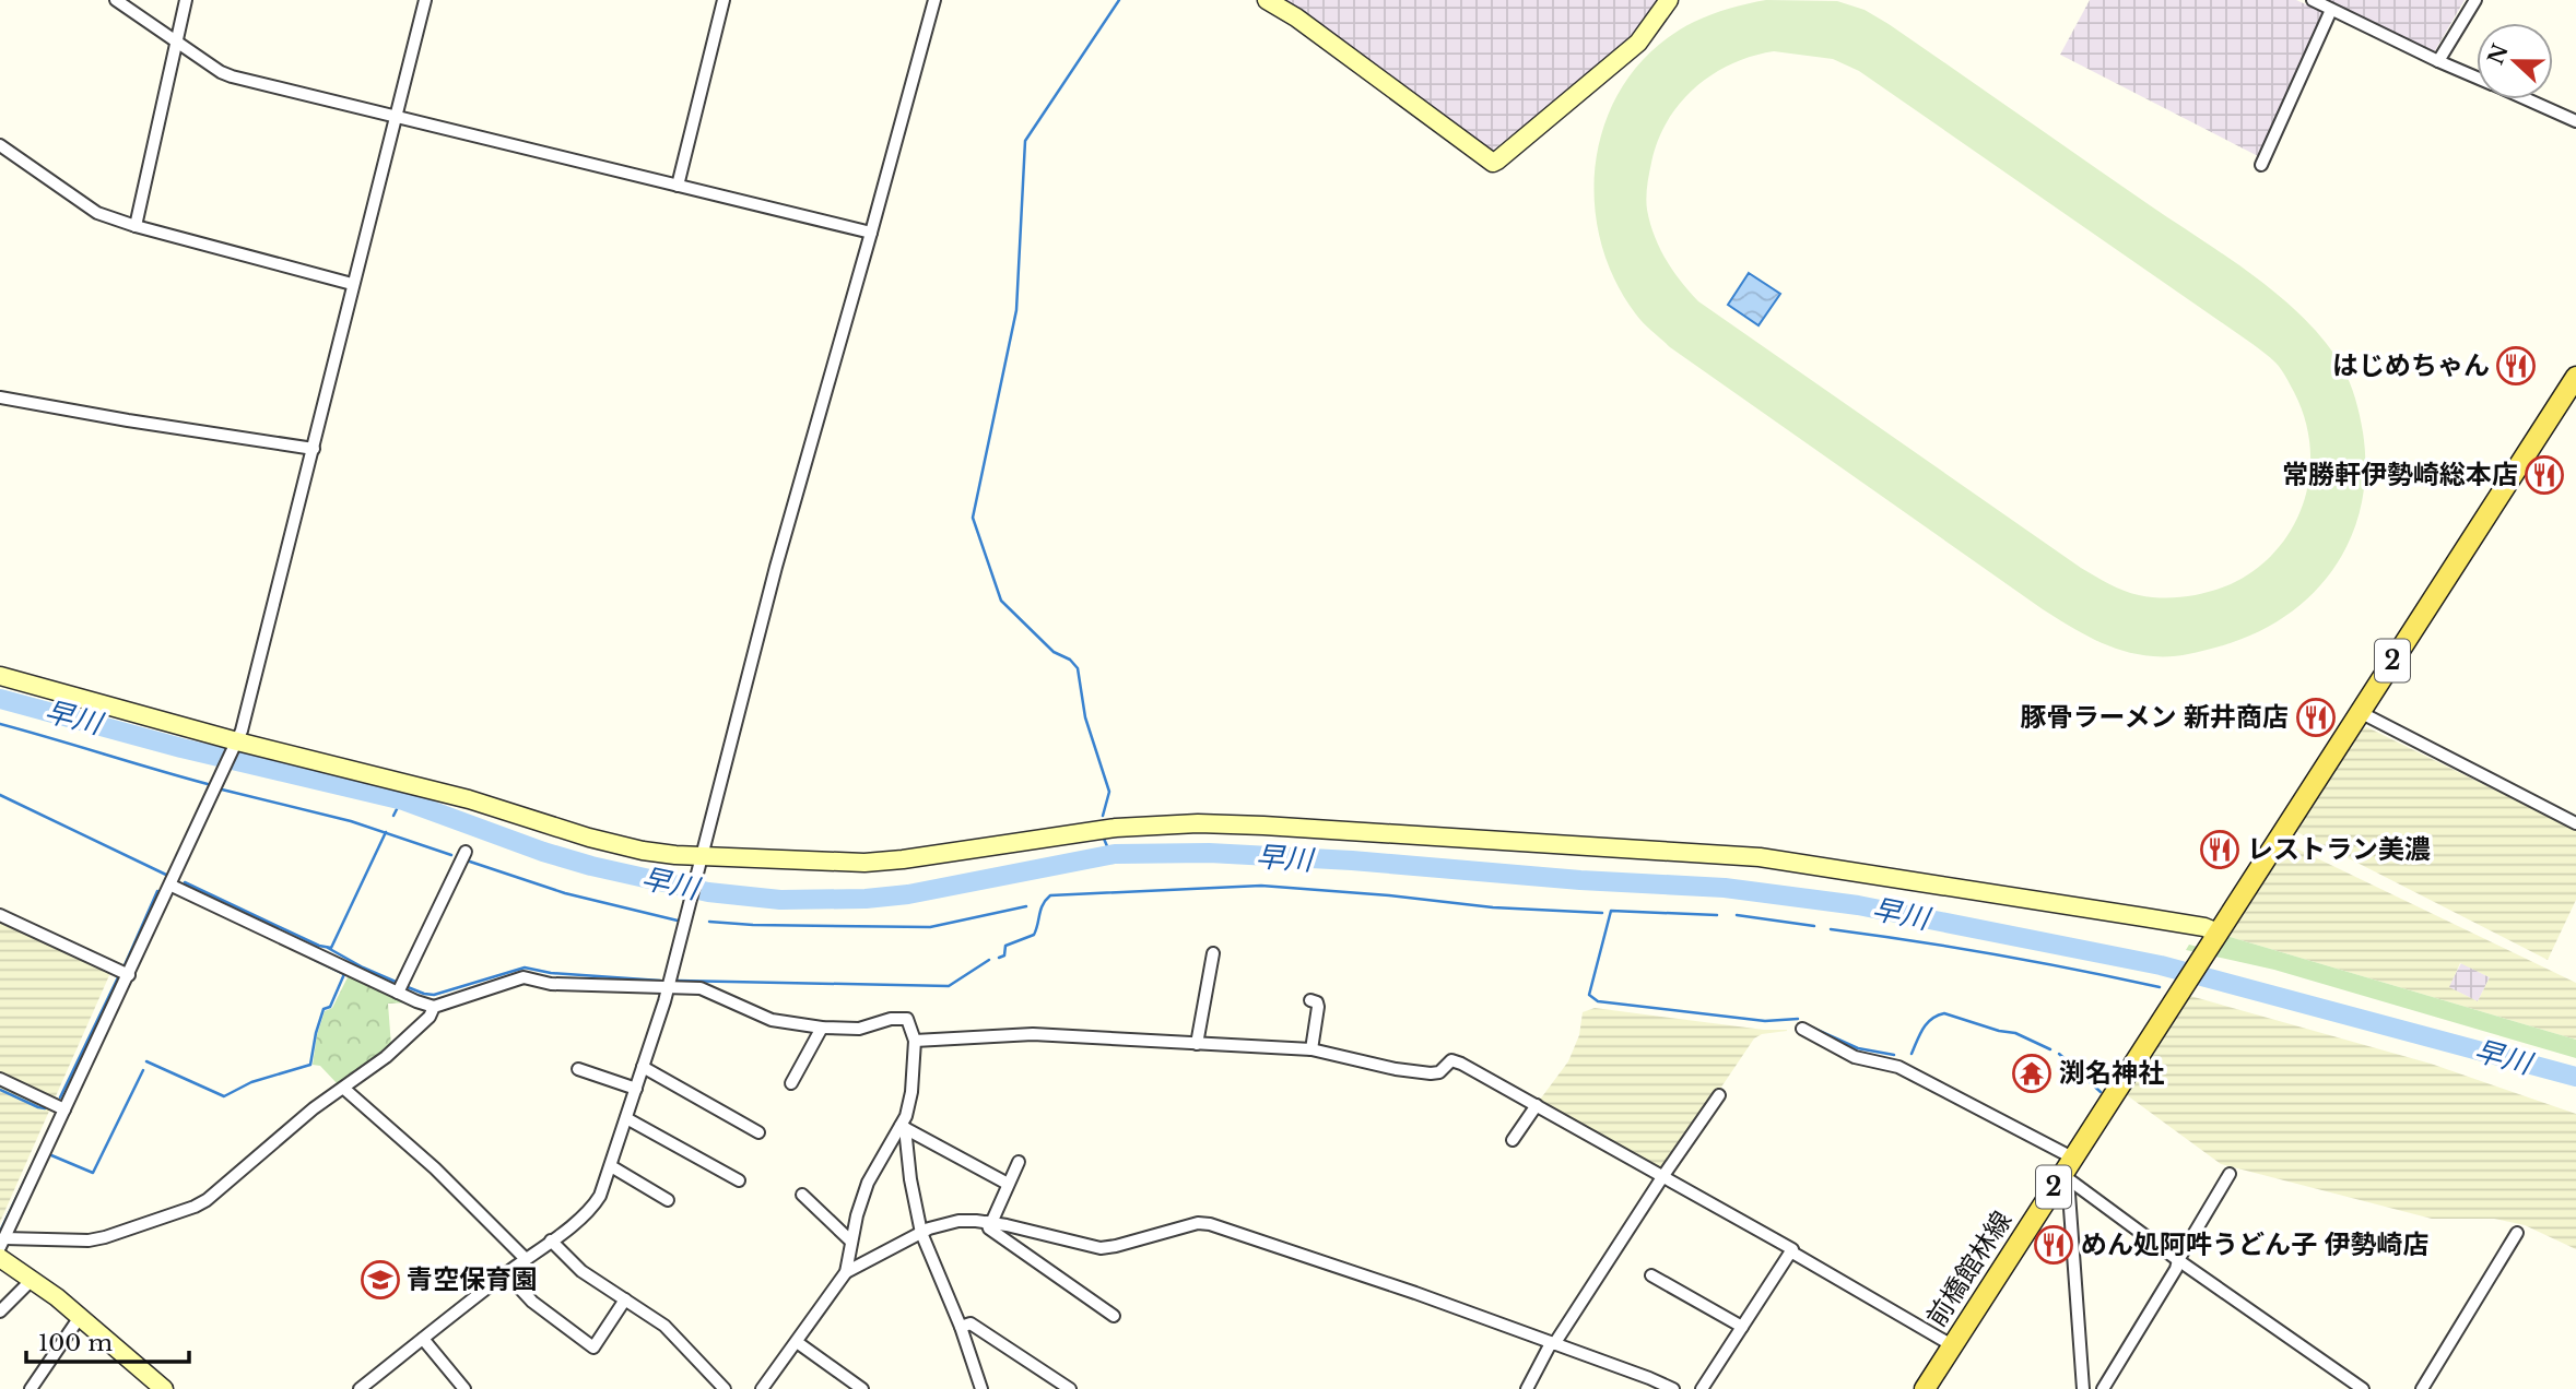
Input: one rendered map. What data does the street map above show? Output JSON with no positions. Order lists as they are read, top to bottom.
{
  "streets": {
    "main road": ["2", "前橋館林線"]
  },
  "crossings": [
    ["2", "前橋館林線"]
  ],
  "water": ["早川"],
  "places": {
    "restaurant": [
      "はじめちゃん",
      "常勝軒伊勢崎総本店",
      "豚骨ラーメン 新井商店",
      "レストラン美濃",
      "めん処阿吽うどん子 伊勢崎店"
    ],
    "temple": ["渕名神社"],
    "school or university": ["青空保育園"]
  },
  "scale_bar": "100 m",
  "north": "left"
}
